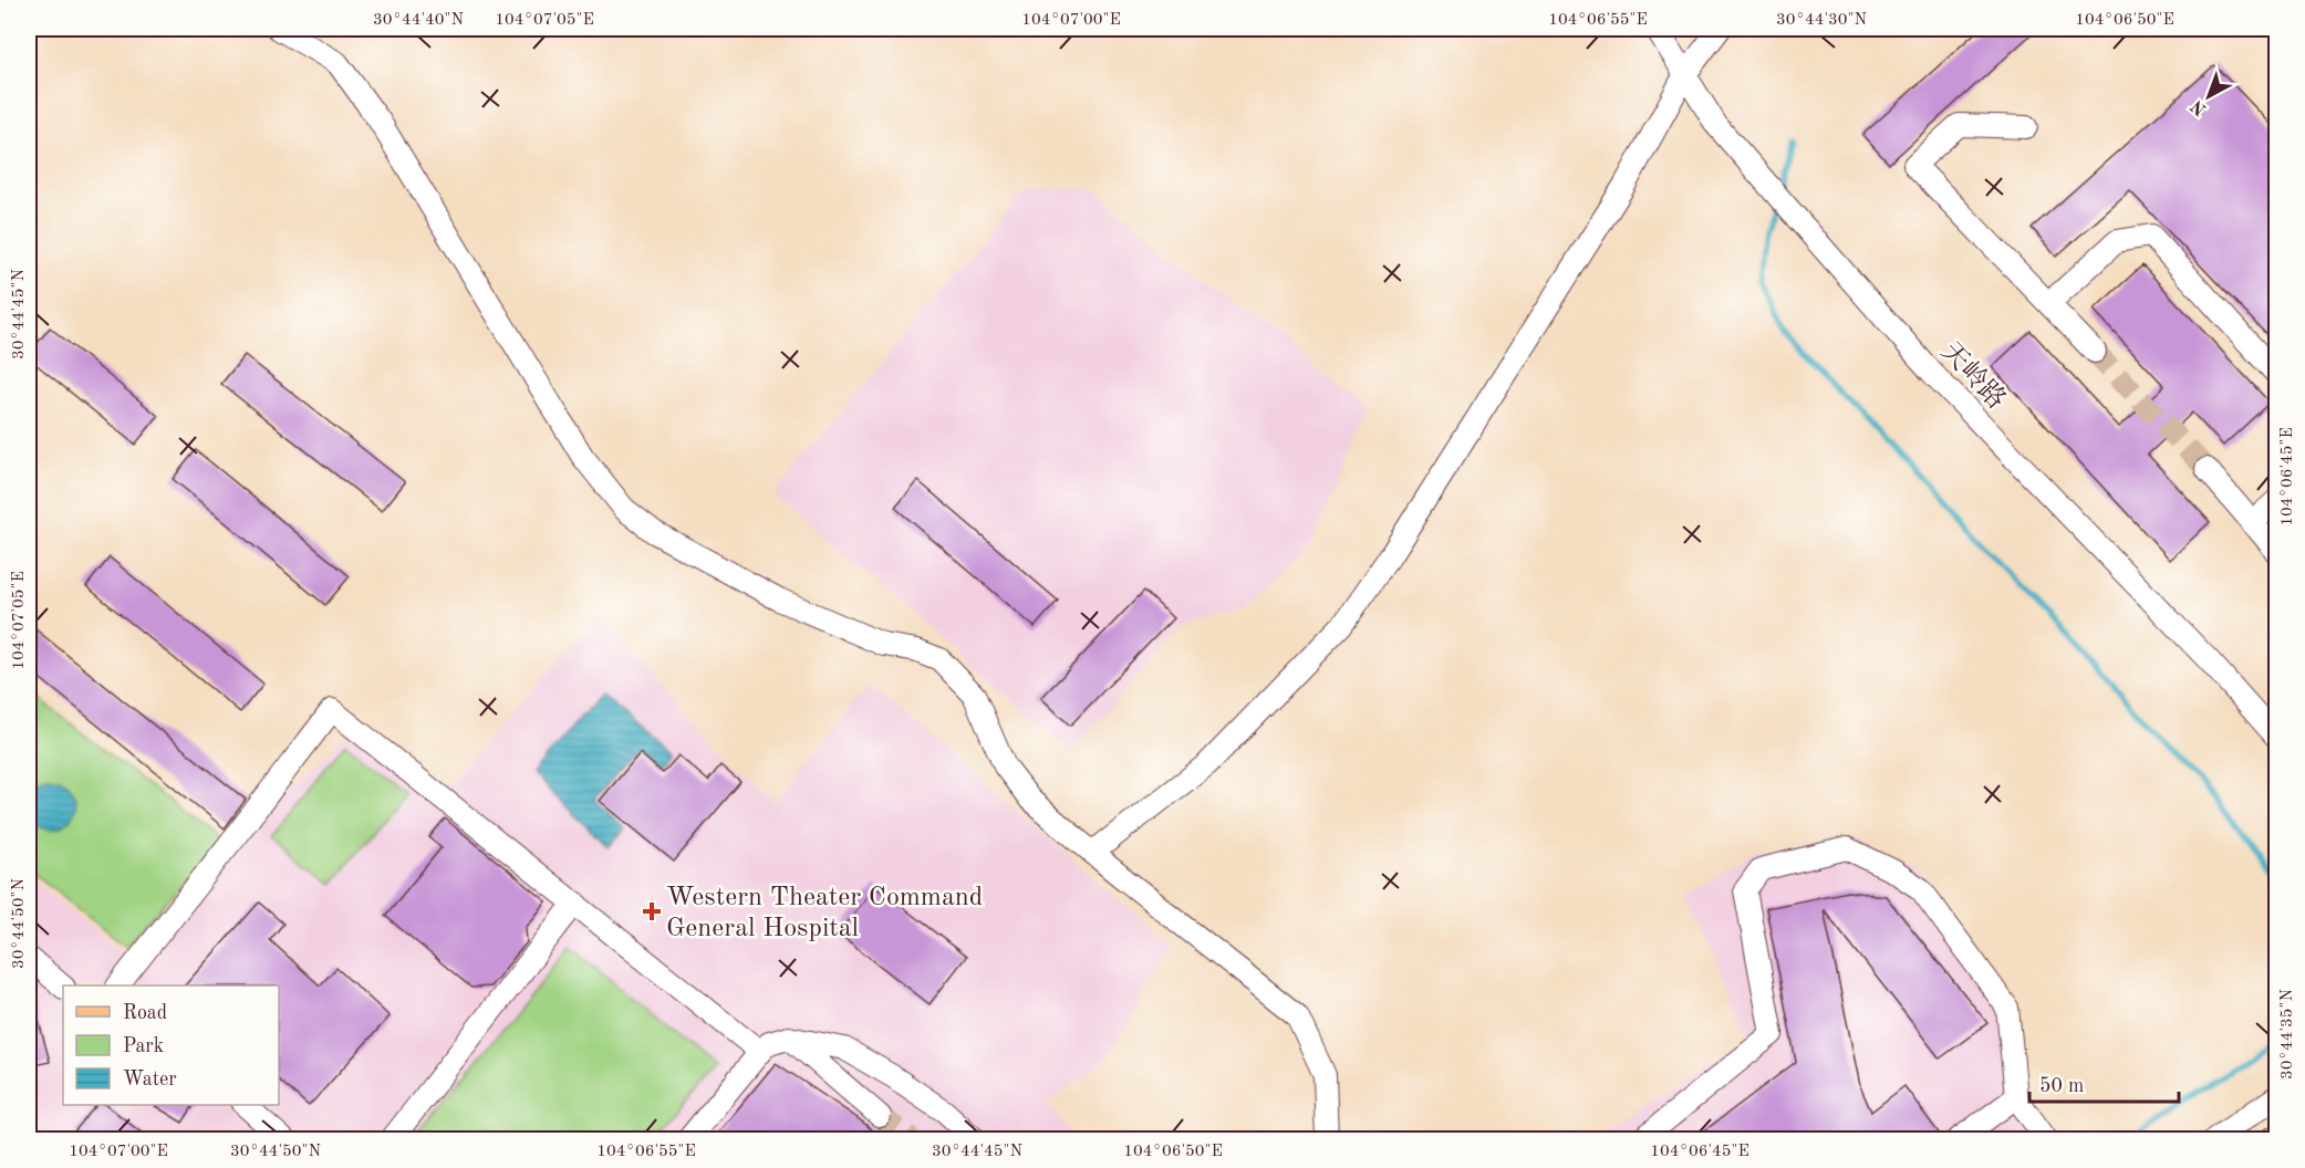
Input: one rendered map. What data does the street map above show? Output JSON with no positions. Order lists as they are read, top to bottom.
{
  "streets": {
    "street": ["天岭路"]
  },
  "places": {
    "health": ["Western Theater Command General Hospital"]
  },
  "legend": ["Road", "Park", "Water"],
  "scale_bar": "50 m",
  "north": "bottom left",
  "coordinates": [
    "30°44'40\"N",
    "104°07'05\"E",
    "104°07'00\"E",
    "104°06'55\"E",
    "30°44'30\"N",
    "104°06'50\"E",
    "30°44'45\"N",
    "104°06'45\"E",
    "30°44'50\"N",
    "30°44'35\"N"
  ]
}
